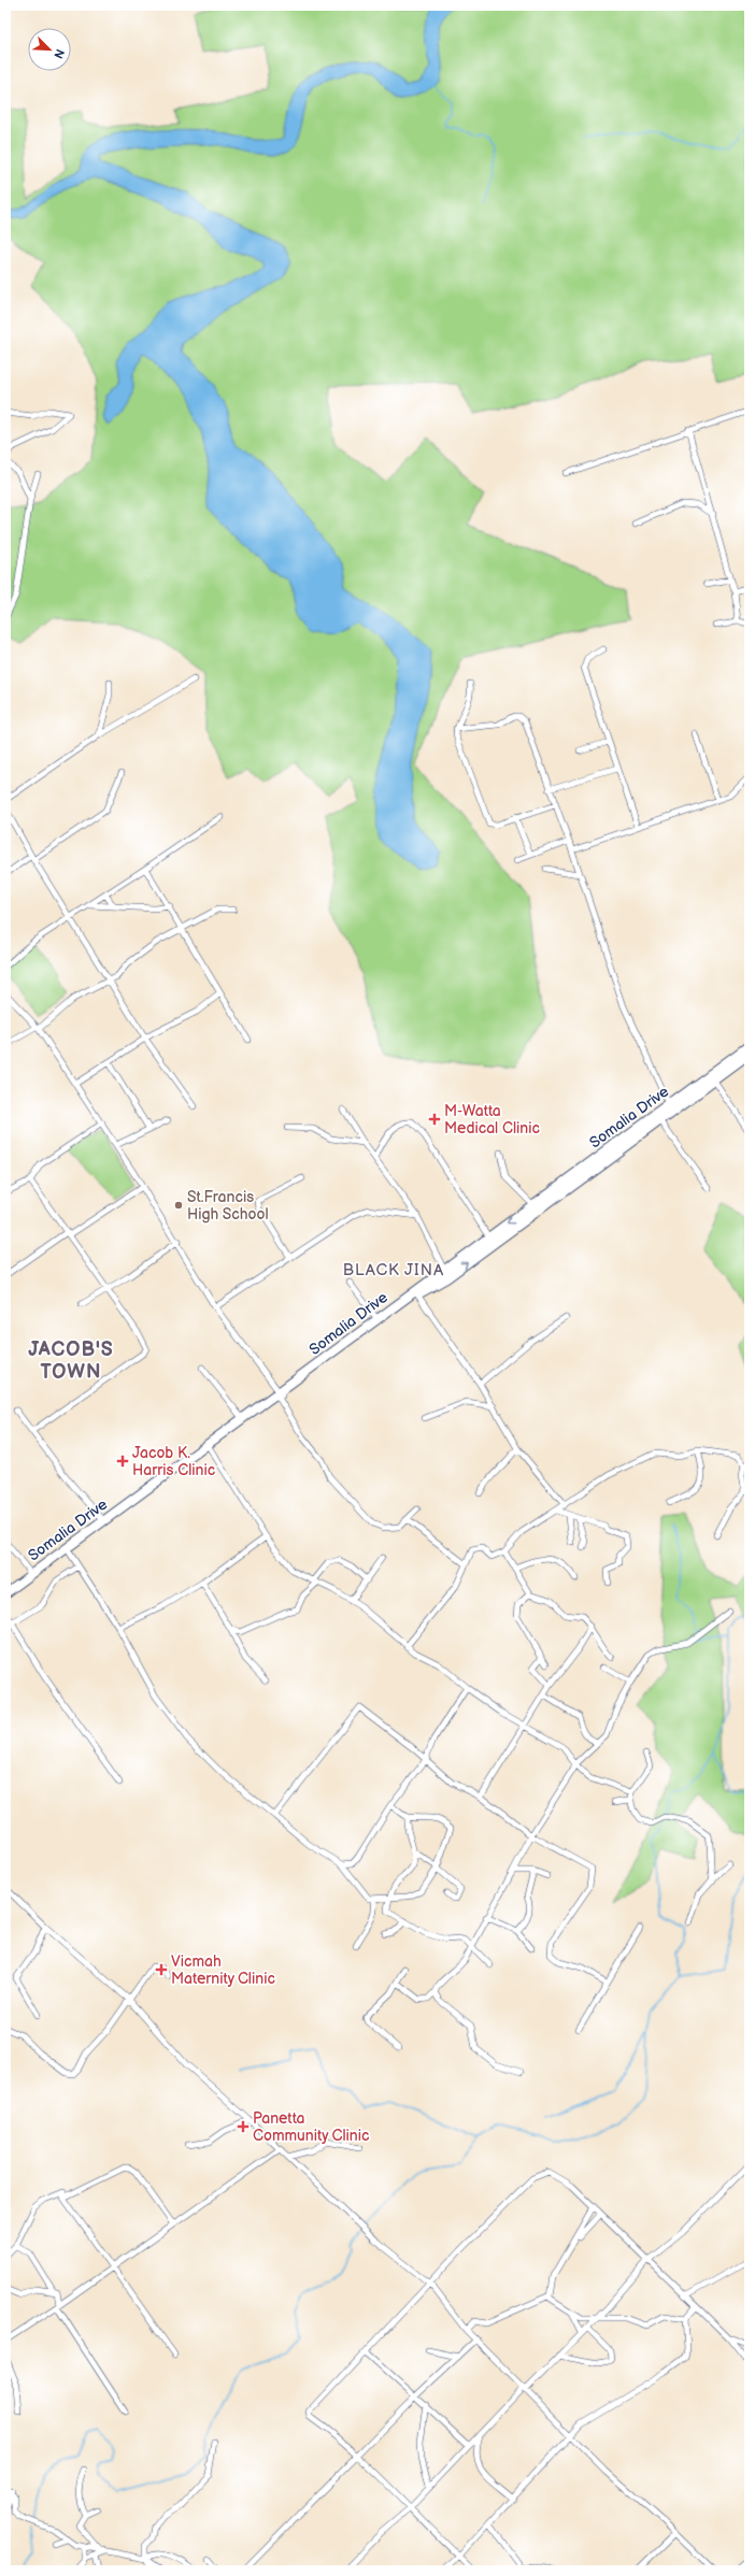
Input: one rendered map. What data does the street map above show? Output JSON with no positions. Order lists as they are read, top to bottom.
{
  "streets": {
    "main road": ["Somalia Drive"]
  },
  "districts": ["BLACK JINA", "JACOB'S TOWN"],
  "places": {
    "health": [
      "M-Watta Medical Clinic",
      "Jacob K. Harris Clinic",
      "Vicmah Maternity Clinic",
      "Panetta Community Clinic"
    ],
    "other": ["St.Francis High School"]
  },
  "north": "bottom right"
}
